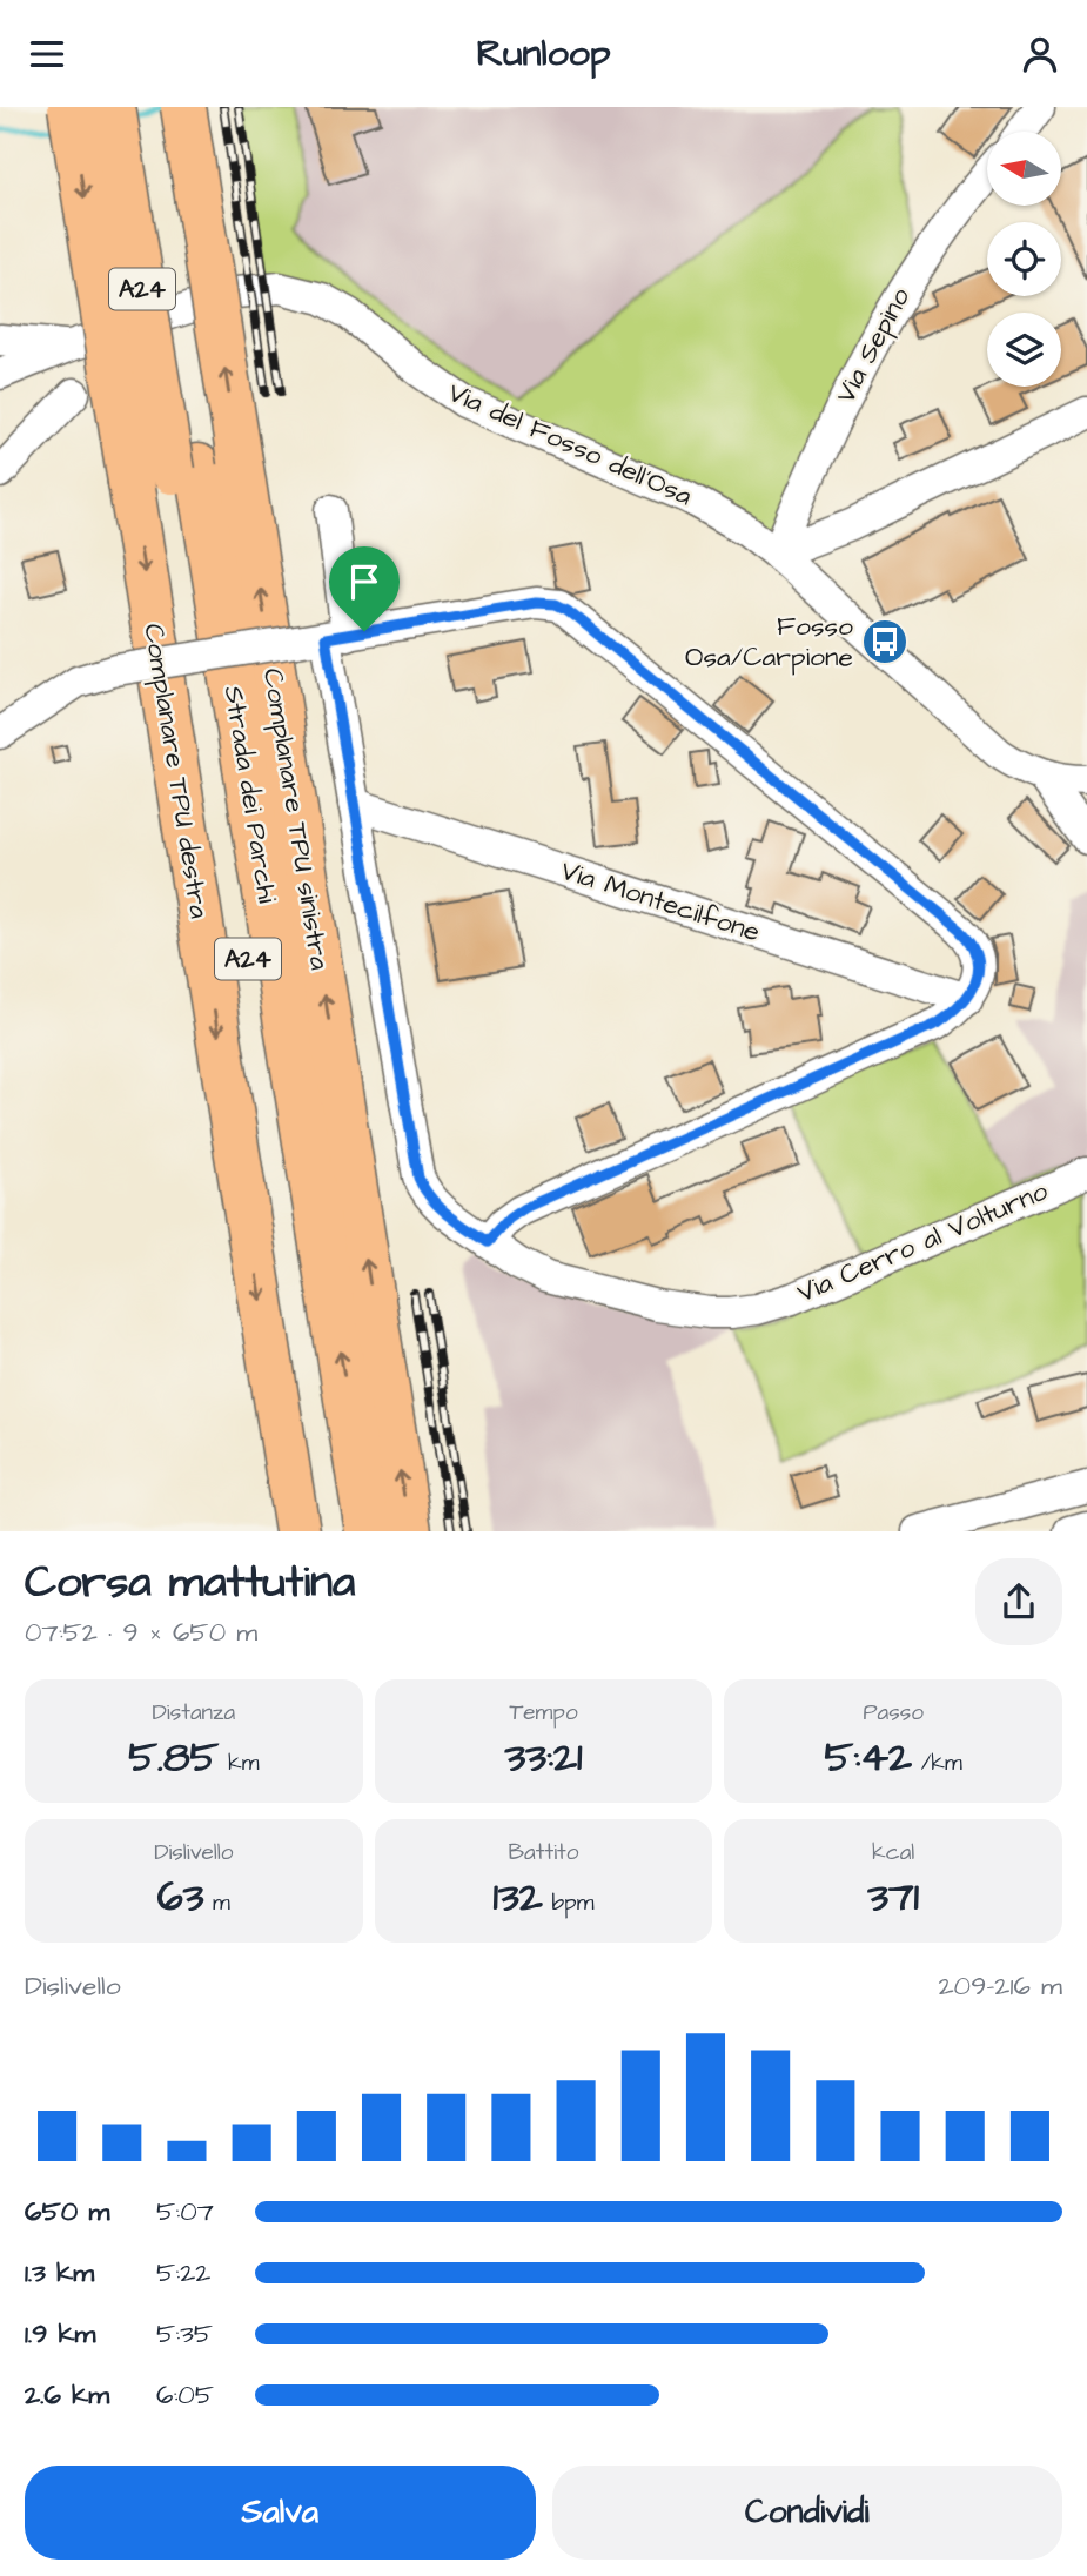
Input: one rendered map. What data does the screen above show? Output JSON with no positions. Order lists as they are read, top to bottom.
{
  "streets": {
    "highway": ["A24", "Strada dei Parchi", "Complanare TPU sinistra"],
    "street": [
      "Via Sepino",
      "Via del Fosso dell'Osa",
      "Via Montecilfone",
      "Via Cerro al Volturno"
    ]
  },
  "crossings": [
    ["Via Sepino", "Via del Fosso dell'Osa"],
    ["Strada dei Parchi", "Complanare TPU sinistra"],
    ["Via Montecilfone", "Via Cerro al Volturno"]
  ],
  "one_way": ["Complanare TPU sinistra"],
  "places": {
    "bus stop": ["Fosso Osa/Carpione"]
  },
  "north": "left",
  "page": {
    "header": "Runloop",
    "heading": ["Corsa mattutina", "07:52 · 9 × 650 m"],
    "stats": [
      ["Distanza", "5.85 km"],
      ["Tempo", "33:21"],
      ["Passo", "5:42 /km"],
      ["Dislivello", "63 m"],
      ["Battito", "132 bpm"],
      ["kcal", "371"]
    ],
    "chart": ["Dislivello", "209–216 m"],
    "list": [
      {
        "name": "650 m",
        "note": "5:07"
      },
      {
        "name": "1.3 km",
        "note": "5:22"
      },
      {
        "name": "1.9 km",
        "note": "5:35"
      },
      {
        "name": "2.6 km",
        "note": "6:05"
      }
    ],
    "buttons": ["Salva", "Condividi"]
  }
}
